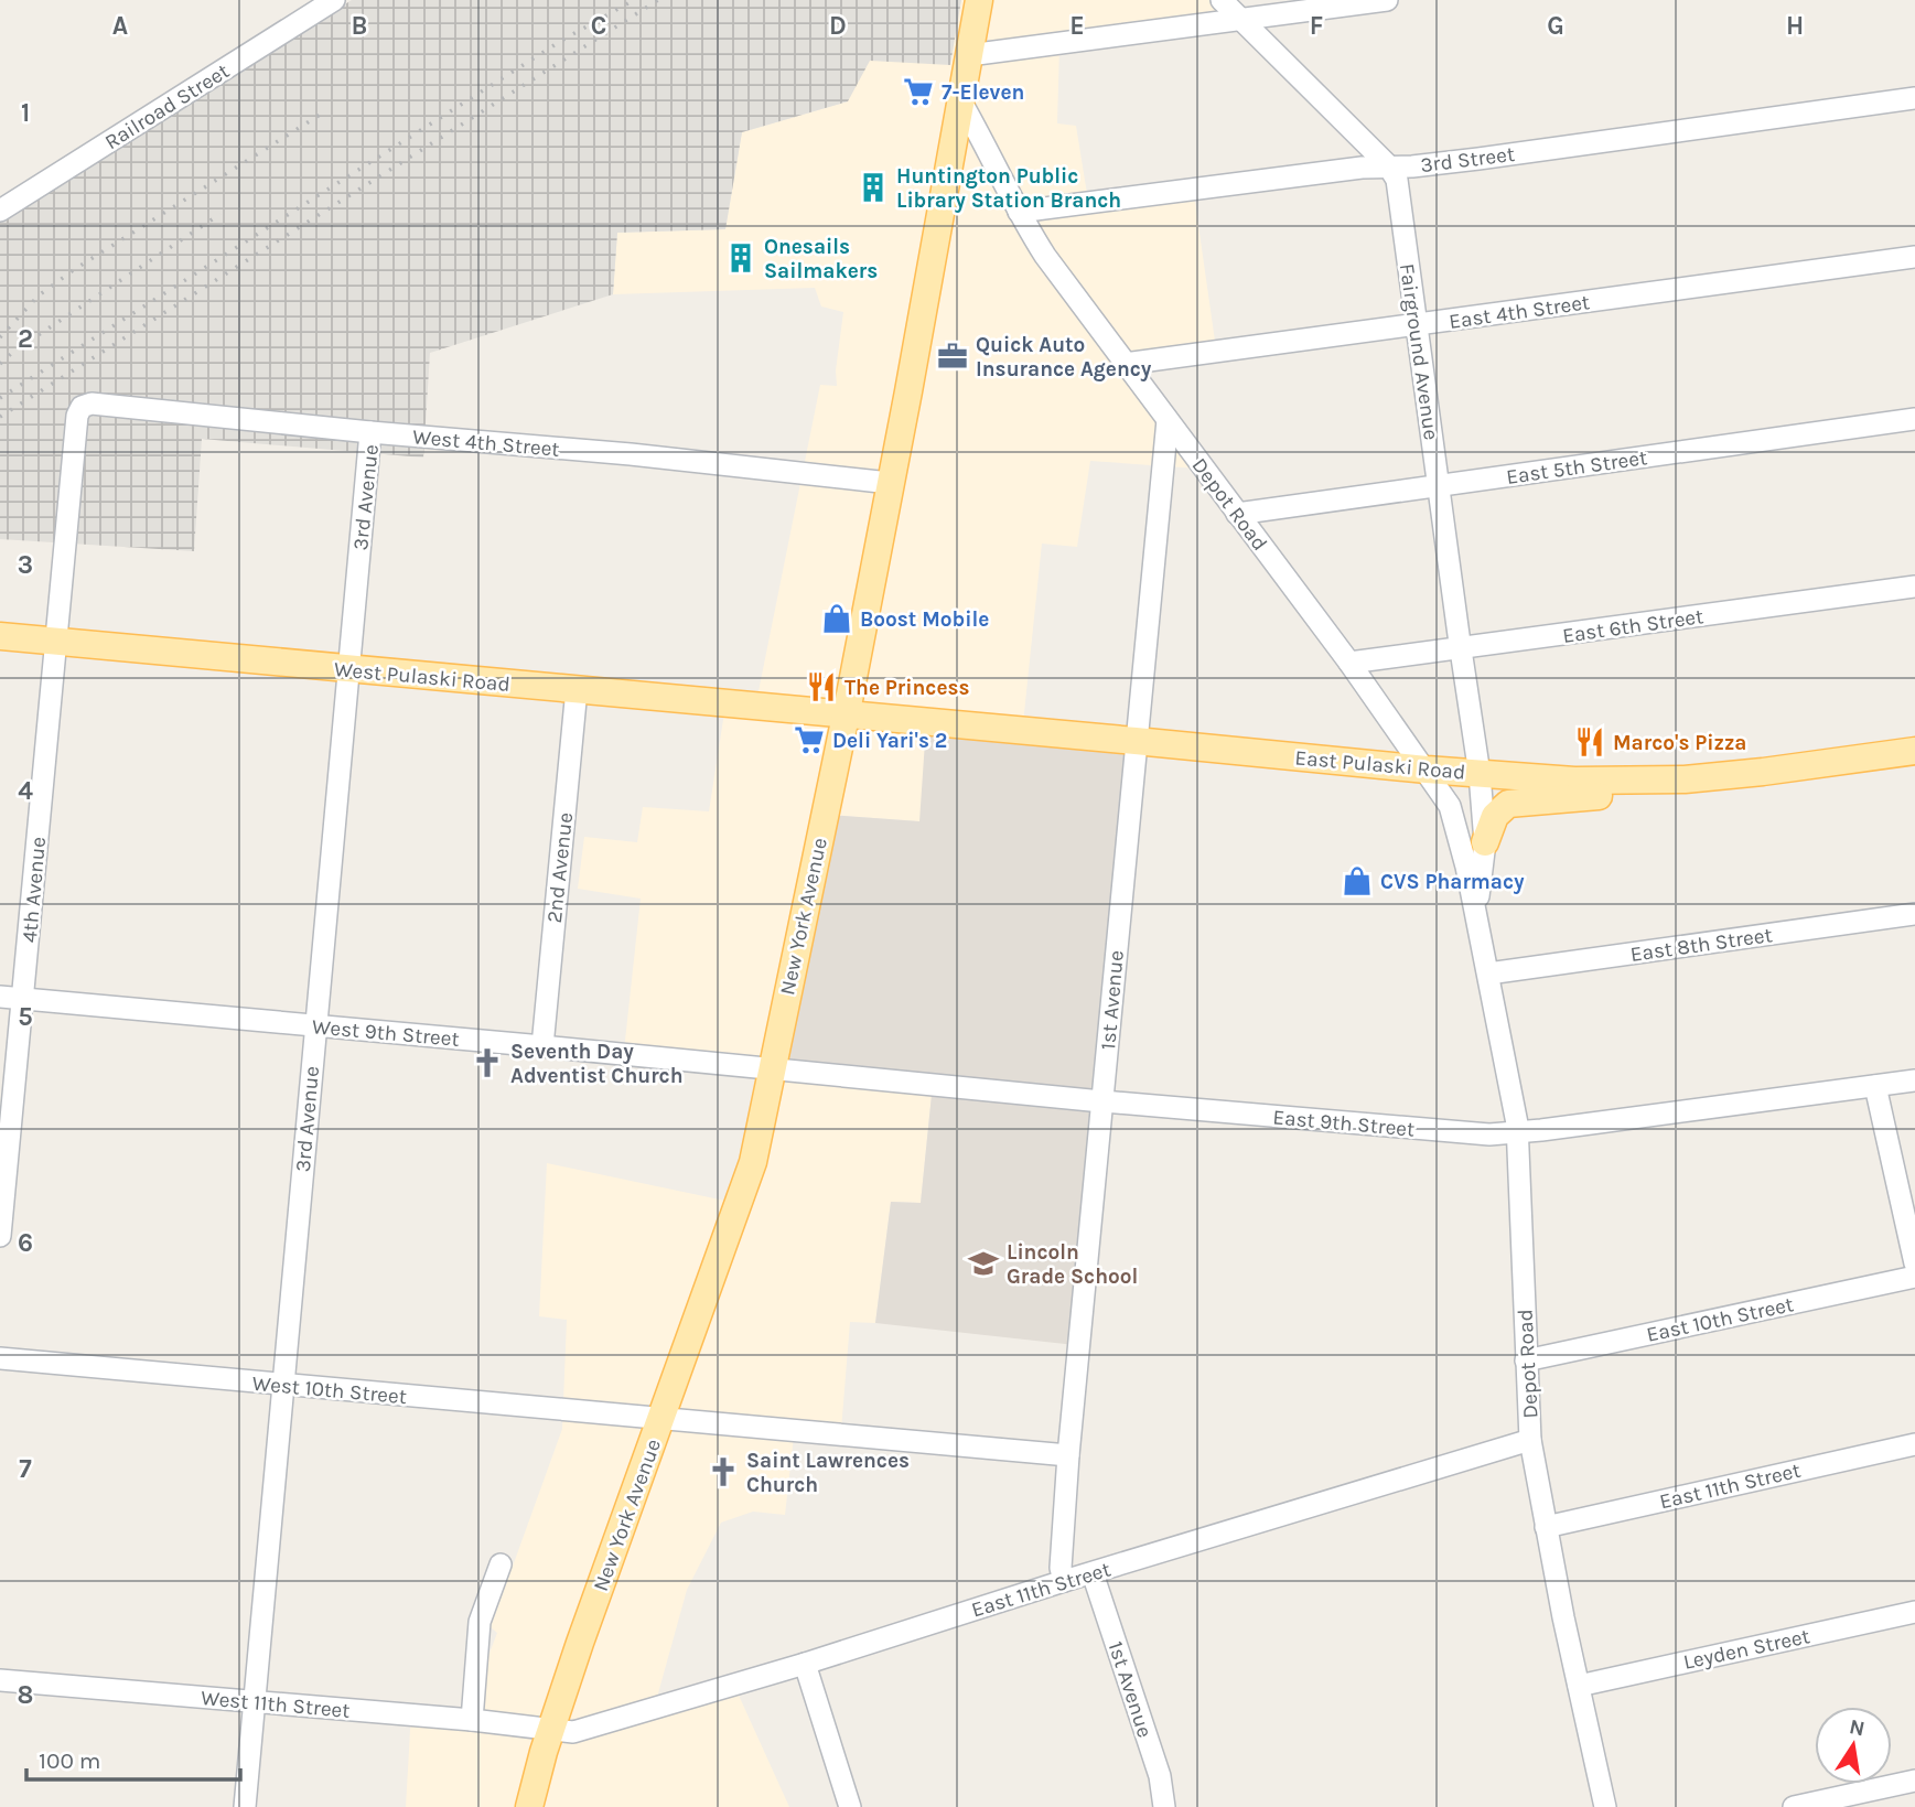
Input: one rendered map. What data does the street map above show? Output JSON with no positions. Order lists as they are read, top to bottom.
{
  "streets": {
    "main road": ["West Pulaski Road", "East Pulaski Road", "New York Avenue"],
    "street": [
      "Railroad Street",
      "3rd Street",
      "East 4th Street",
      "Fairground Avenue",
      "West 4th Street",
      "East 5th Street",
      "3rd Avenue",
      "Depot Road",
      "East 6th Street",
      "2nd Avenue",
      "4th Avenue",
      "East 8th Street",
      "1st Avenue",
      "West 9th Street",
      "East 9th Street",
      "East 10th Street",
      "West 10th Street",
      "East 11th Street",
      "Leyden Street",
      "West 11th Street"
    ]
  },
  "crossings": [
    ["3rd Street", "Fairground Avenue"],
    ["3rd Street", "Depot Road"],
    ["East 4th Street", "Fairground Avenue"],
    ["East 4th Street", "Depot Road"],
    ["Fairground Avenue", "East 5th Street"],
    ["Fairground Avenue", "Depot Road"],
    ["Fairground Avenue", "East 6th Street"],
    ["Fairground Avenue", "East Pulaski Road"],
    ["West 4th Street", "3rd Avenue"],
    ["West 4th Street", "4th Avenue"],
    ["West 4th Street", "New York Avenue"],
    ["East 5th Street", "Depot Road"],
    ["3rd Avenue", "West Pulaski Road"],
    ["3rd Avenue", "West 9th Street"],
    ["3rd Avenue", "West 10th Street"],
    ["3rd Avenue", "West 11th Street"],
    ["Depot Road", "East 6th Street"],
    ["Depot Road", "East Pulaski Road"],
    ["Depot Road", "New York Avenue"],
    ["Depot Road", "East 8th Street"],
    ["Depot Road", "1st Avenue"],
    ["Depot Road", "East 9th Street"],
    ["Depot Road", "East 10th Street"],
    ["Depot Road", "East 11th Street"],
    ["Depot Road", "Leyden Street"],
    ["West Pulaski Road", "East Pulaski Road"],
    ["West Pulaski Road", "2nd Avenue"],
    ["West Pulaski Road", "4th Avenue"],
    ["West Pulaski Road", "New York Avenue"],
    ["East Pulaski Road", "New York Avenue"],
    ["East Pulaski Road", "1st Avenue"],
    ["2nd Avenue", "West 9th Street"],
    ["4th Avenue", "West 9th Street"],
    ["New York Avenue", "West 9th Street"],
    ["New York Avenue", "East 9th Street"],
    ["New York Avenue", "West 10th Street"],
    ["New York Avenue", "East 11th Street"],
    ["New York Avenue", "West 11th Street"],
    ["1st Avenue", "East 9th Street"],
    ["1st Avenue", "East 11th Street"],
    ["West 9th Street", "East 9th Street"],
    ["East 11th Street", "West 11th Street"]
  ],
  "places": {
    "supermarket": ["7-Eleven", "Deli Yari's 2"],
    "building": ["Huntington Public Library Station Branch", "Onesails Sailmakers"],
    "office": ["Quick Auto Insurance Agency"],
    "shop": ["Boost Mobile", "CVS Pharmacy"],
    "restaurant": ["The Princess", "Marco's Pizza"],
    "church": ["Seventh Day Adventist Church", "Saint Lawrences Church"],
    "school or university": ["Lincoln Grade School"]
  },
  "scale_bar": "100 m",
  "north": "top",
  "grid": {
    "columns": [
      "A",
      "B",
      "C",
      "D",
      "E",
      "F",
      "G",
      "H"
    ],
    "rows": [
      "1",
      "2",
      "3",
      "4",
      "5",
      "6",
      "7",
      "8"
    ]
  }
}
